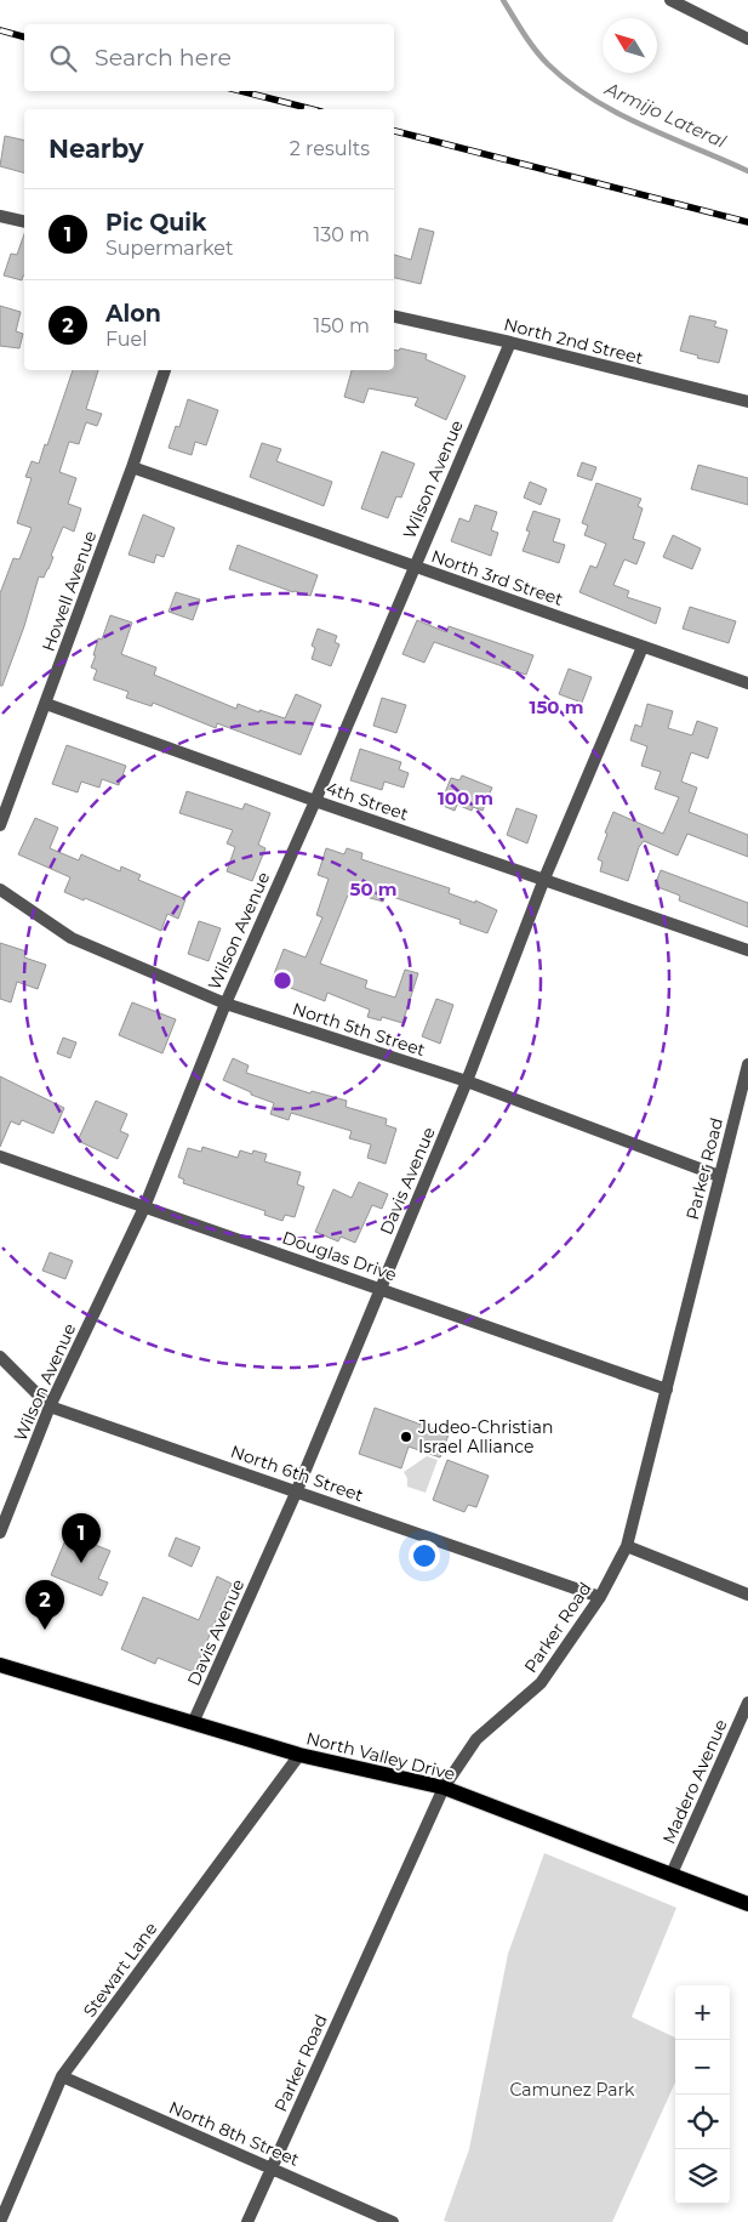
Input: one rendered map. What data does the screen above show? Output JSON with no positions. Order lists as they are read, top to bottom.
{
  "streets": {
    "main road": ["North Valley Drive"],
    "street": [
      "North 2nd Street",
      "Wilson Avenue",
      "North 3rd Street",
      "Howell Avenue",
      "4th Street",
      "North 5th Street",
      "Parker Road",
      "Davis Avenue",
      "Douglas Drive",
      "North 6th Street",
      "Madero Avenue",
      "Stewart Lane",
      "North 8th Street"
    ]
  },
  "crossings": [
    ["North 2nd Street", "Wilson Avenue"],
    ["Wilson Avenue", "North 3rd Street"],
    ["Wilson Avenue", "4th Street"],
    ["Wilson Avenue", "North 5th Street"],
    ["Wilson Avenue", "Douglas Drive"],
    ["Wilson Avenue", "North 6th Street"],
    ["North 3rd Street", "Howell Avenue"],
    ["North 3rd Street", "Davis Avenue"],
    ["Howell Avenue", "4th Street"],
    ["4th Street", "Davis Avenue"],
    ["North 5th Street", "Parker Road"],
    ["North 5th Street", "Davis Avenue"],
    ["Parker Road", "Douglas Drive"],
    ["Parker Road", "North 6th Street"],
    ["Parker Road", "North Valley Drive"],
    ["Parker Road", "North 8th Street"],
    ["Davis Avenue", "Douglas Drive"],
    ["Davis Avenue", "North 6th Street"],
    ["Davis Avenue", "North Valley Drive"],
    ["North Valley Drive", "Madero Avenue"],
    ["North Valley Drive", "Stewart Lane"],
    ["Stewart Lane", "North 8th Street"]
  ],
  "water": ["Armijo Lateral"],
  "parks": ["Camunez Park"],
  "places": ["Judeo-Christian Israel Alliance"],
  "north": "top left",
  "page": {
    "search": "Search here",
    "heading": ["Nearby", "2 results"],
    "list": [
      {
        "mark": "1",
        "name": "Pic Quik",
        "note": "Supermarket",
        "value": "130 m"
      },
      {
        "mark": "2",
        "name": "Alon",
        "note": "Fuel",
        "value": "150 m"
      }
    ],
    "pins": ["1", "2"],
    "map_buttons": ["+", "−"]
  },
  "rings": ["150 m", "100 m", "50 m"]
}
